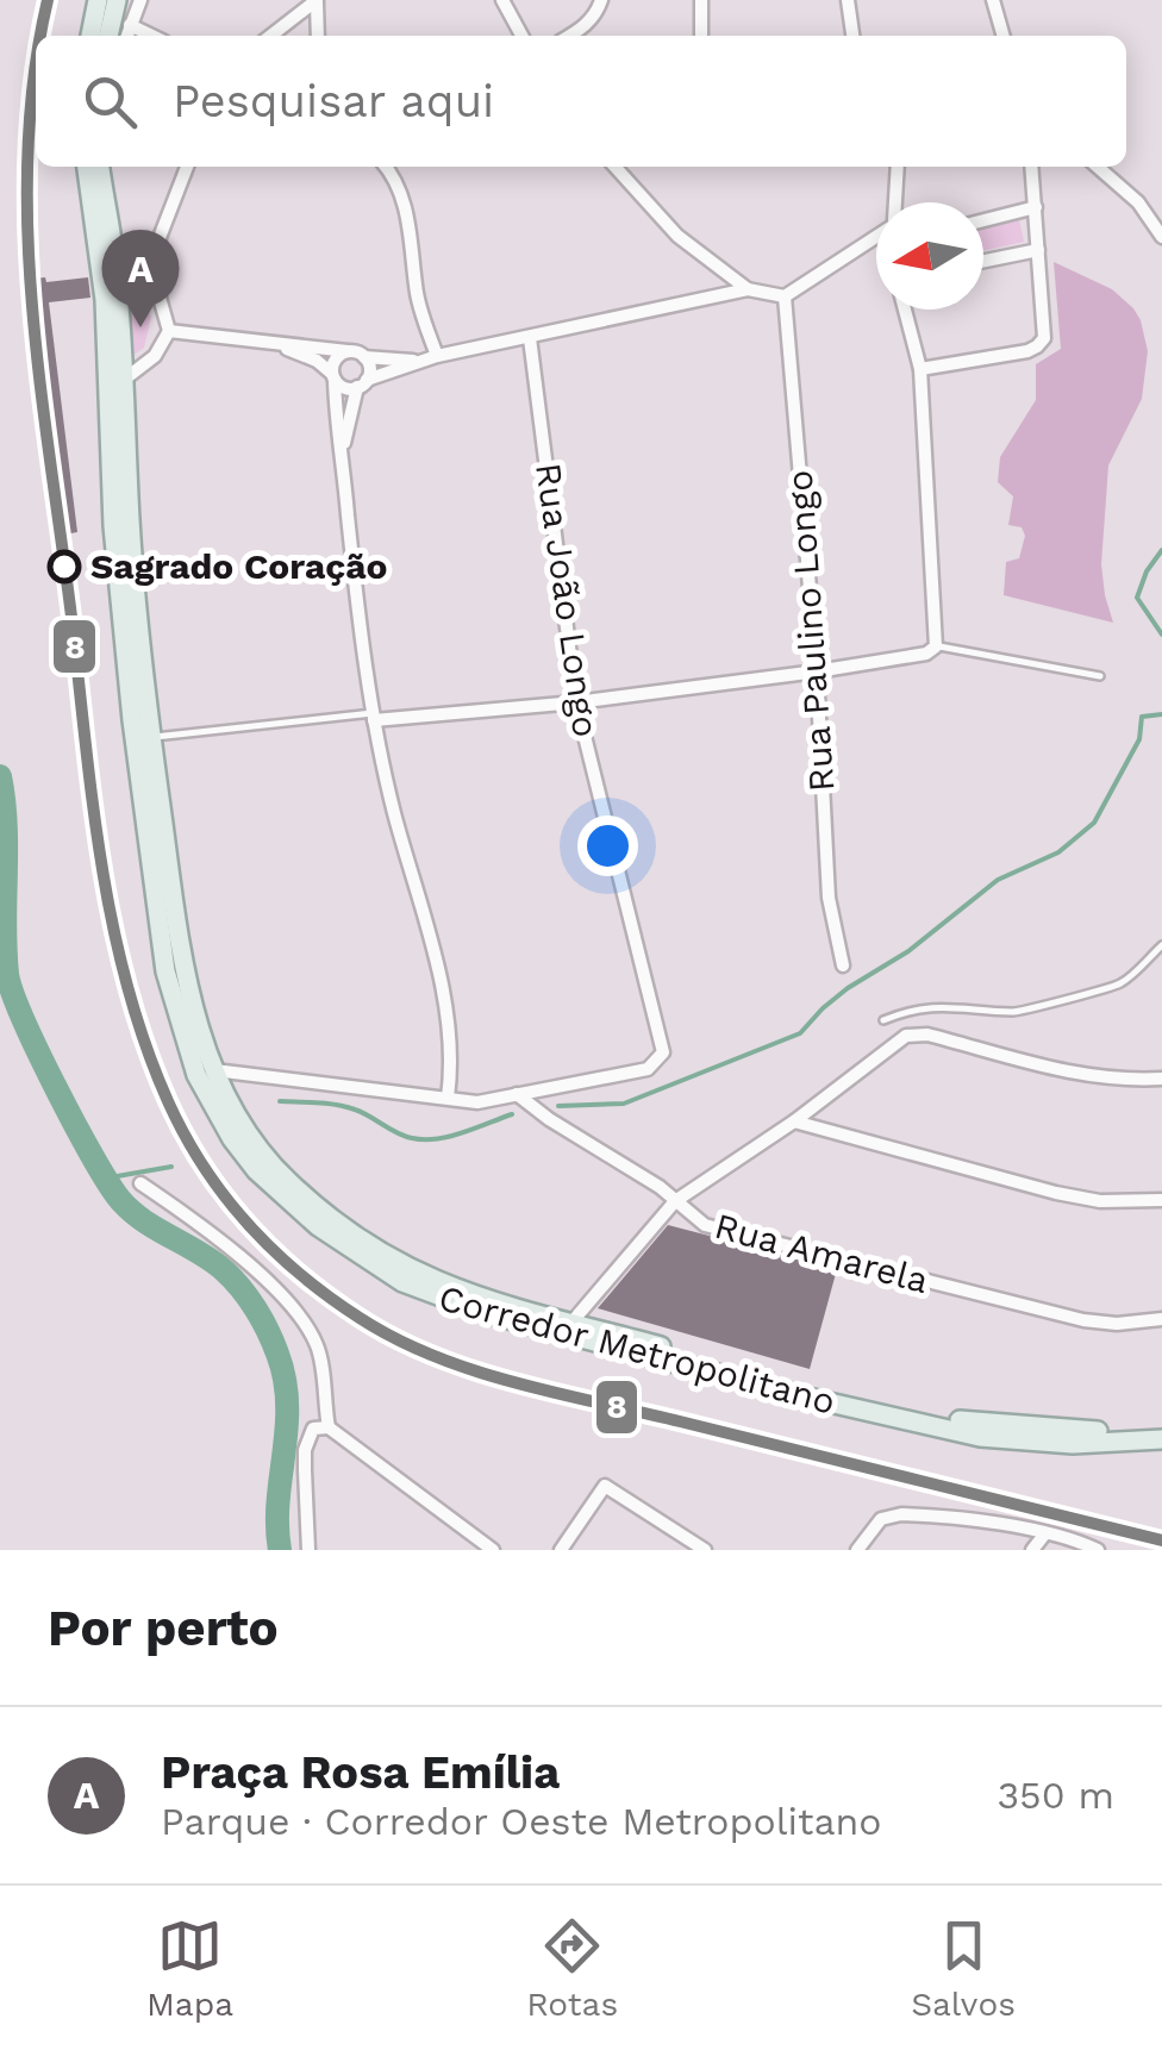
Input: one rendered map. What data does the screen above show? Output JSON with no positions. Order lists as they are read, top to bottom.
{
  "streets": {
    "main road": ["Corredor Metropolitano"],
    "street": ["Rua João Longo", "Rua Paulino Longo", "Rua Amarela"]
  },
  "crossings": [
    ["Rua João Longo", "Rua Amarela"]
  ],
  "places": ["Sagrado Coração"],
  "lines": ["transit line 8"],
  "north": "left",
  "page": {
    "search": "Pesquisar aqui",
    "pins": "A",
    "heading": "Por perto",
    "list": [
      {
        "mark": "A",
        "name": "Praça Rosa Emília",
        "note": "Parque · Corredor Oeste Metropolitano",
        "value": "350 m"
      }
    ],
    "nav": ["Mapa", "Rotas", "Salvos"]
  }
}
